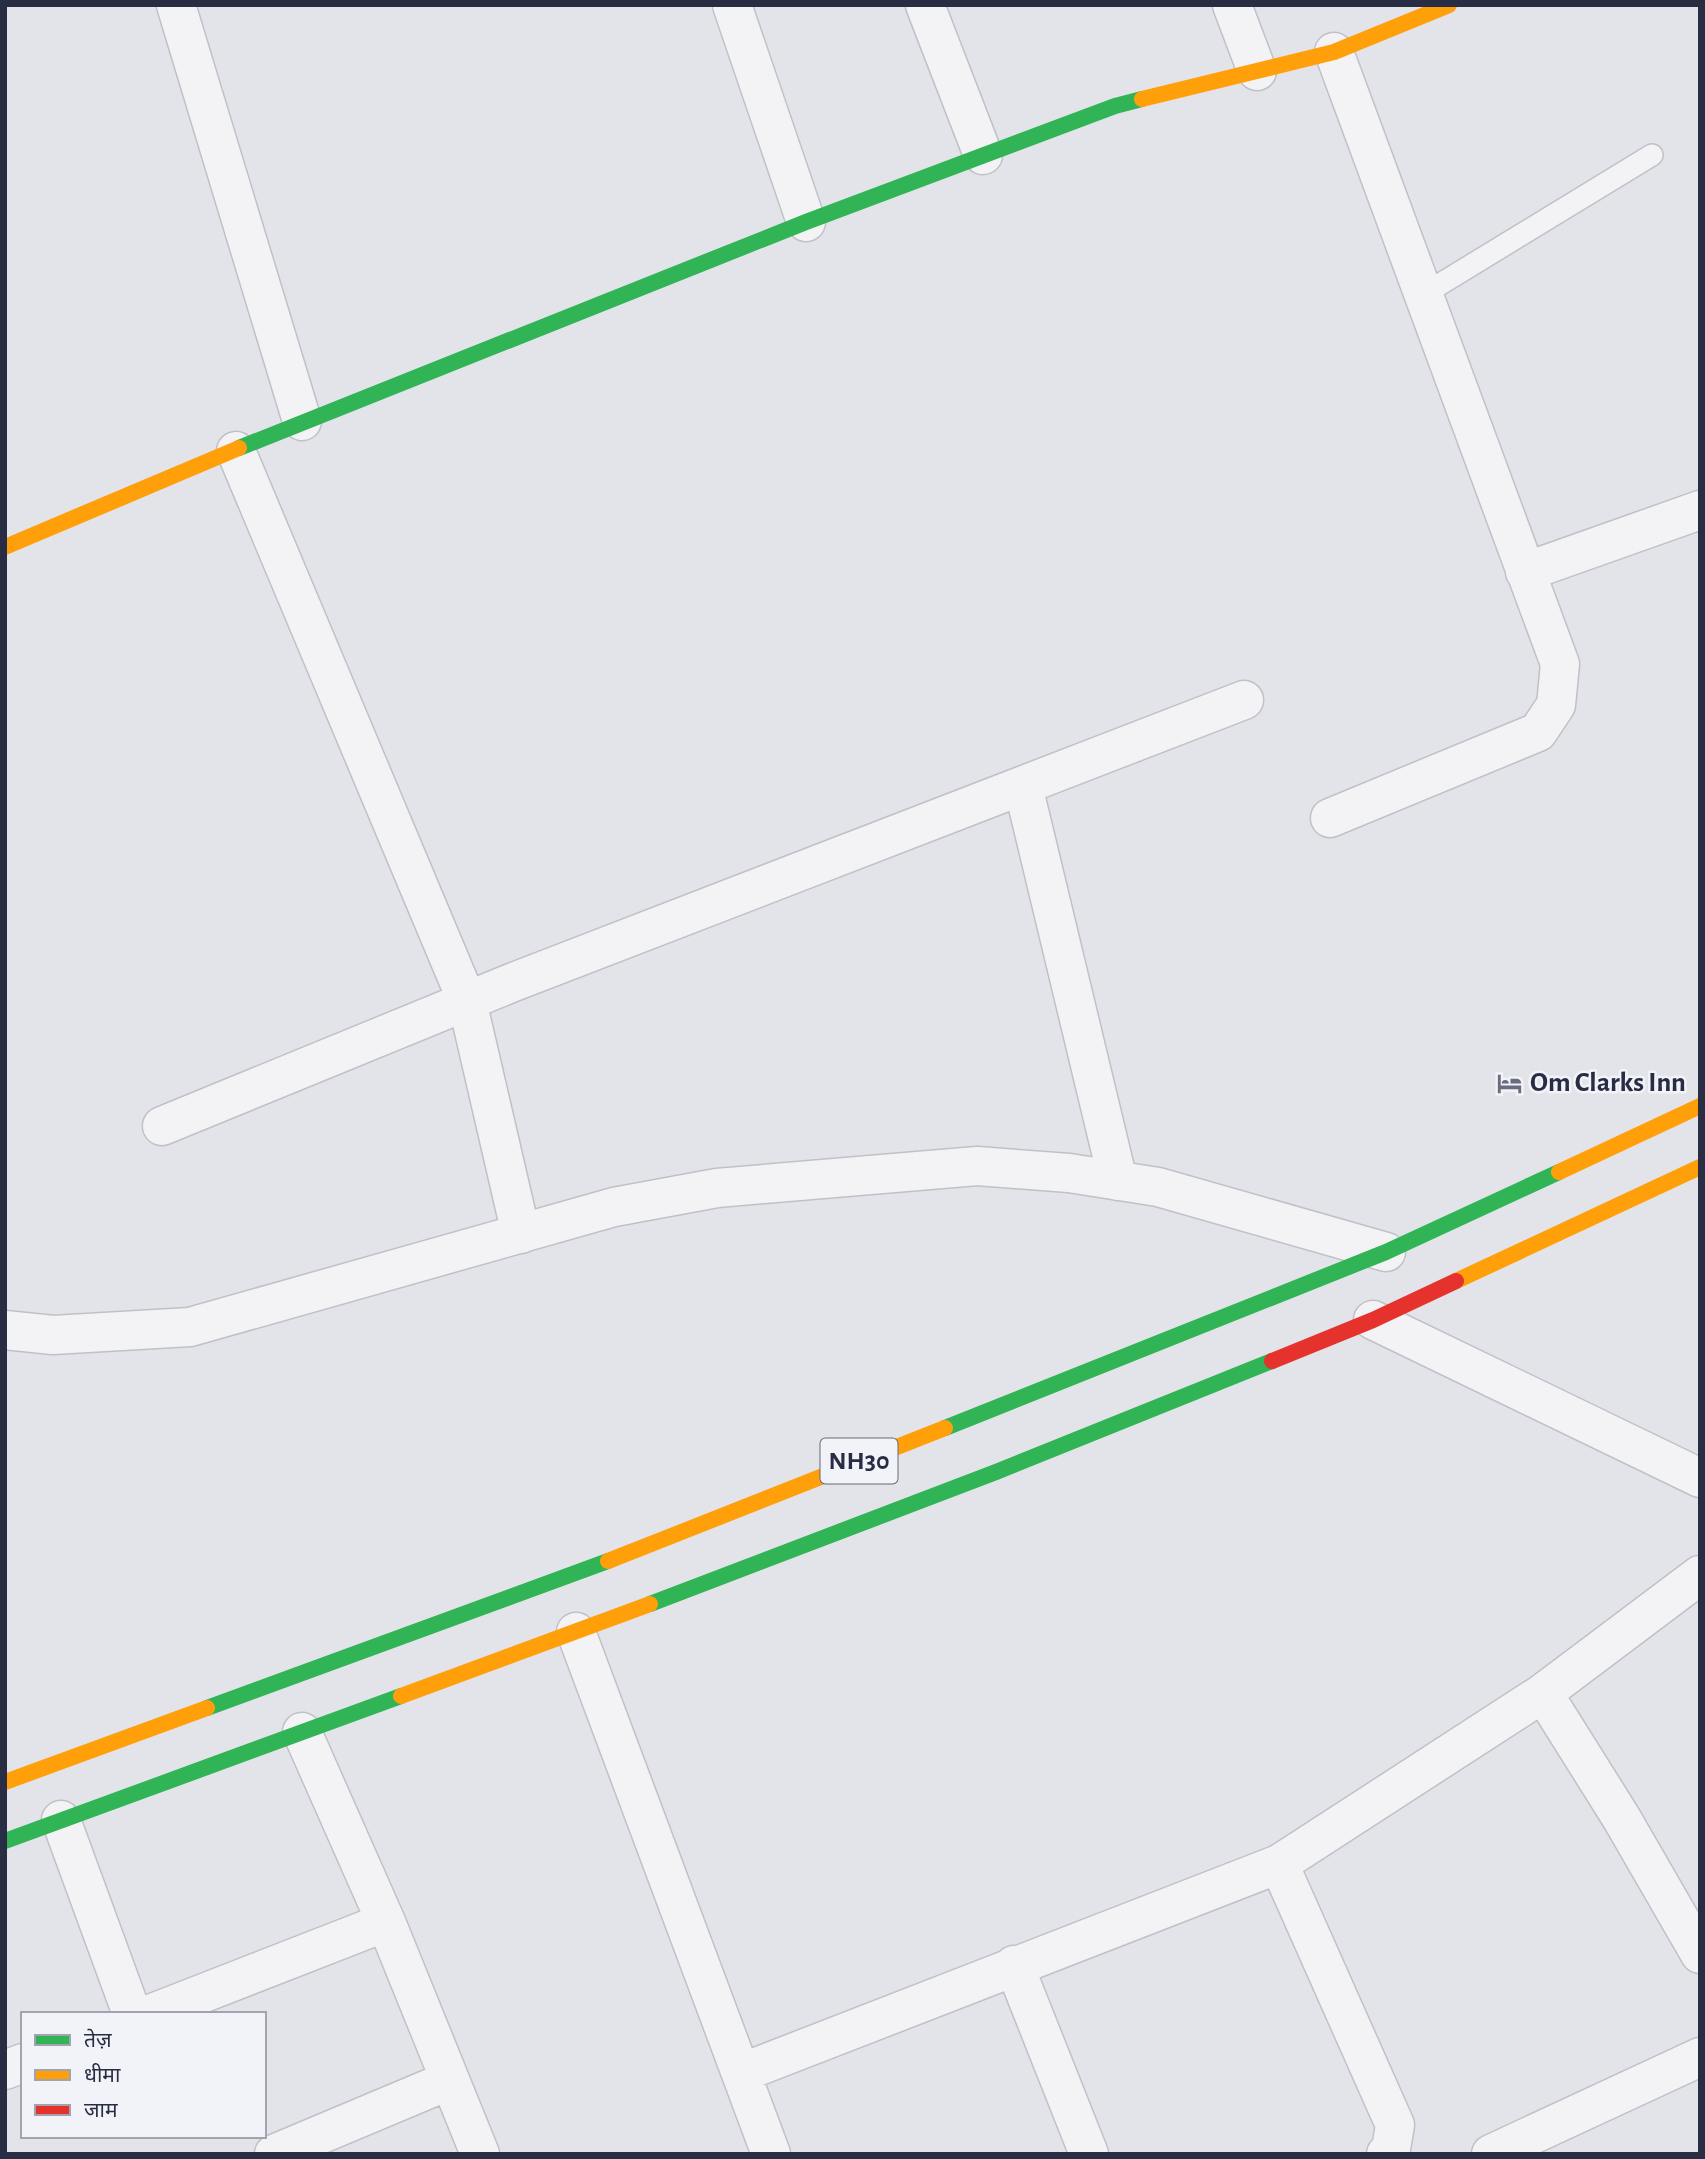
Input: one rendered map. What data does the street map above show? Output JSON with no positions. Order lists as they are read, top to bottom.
{
  "streets": {
    "main road": ["NH30"]
  },
  "places": {
    "hotel": ["Om Clarks Inn"]
  },
  "legend": ["तेज़", "धीमा", "जाम"]
}
